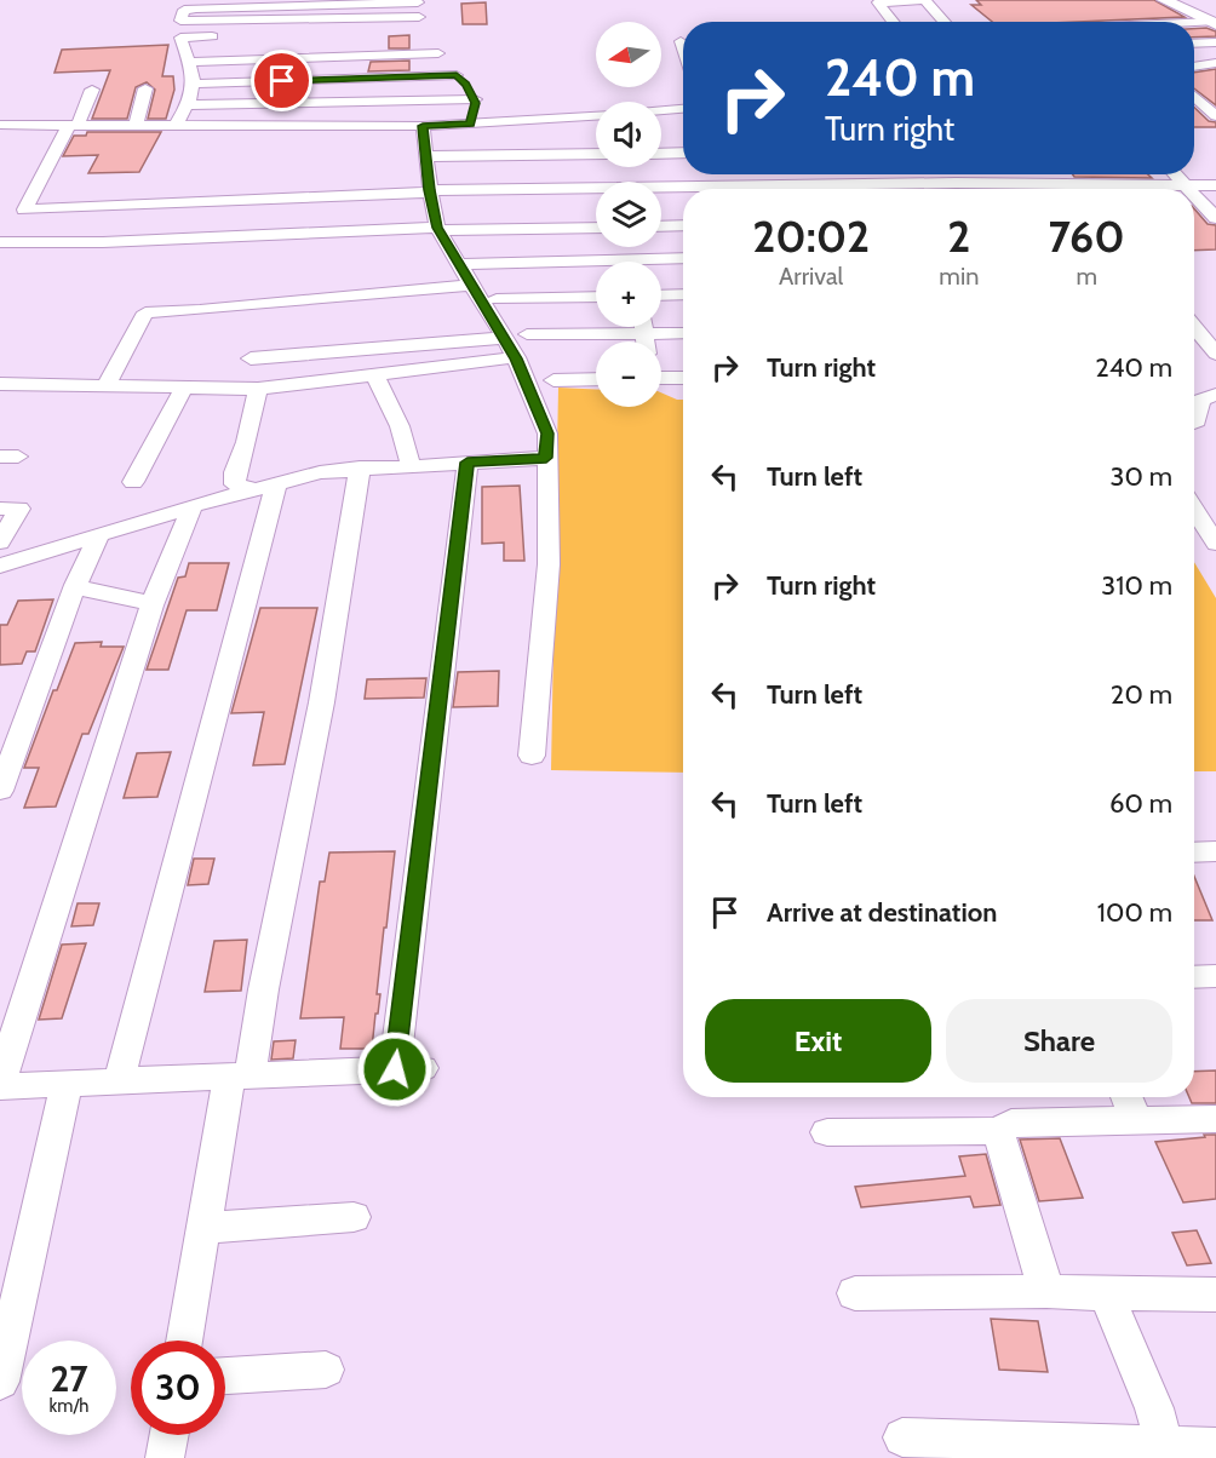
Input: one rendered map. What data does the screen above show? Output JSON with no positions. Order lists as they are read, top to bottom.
{
  "north": "left",
  "page": {
    "map_buttons": ["+", "−"],
    "turn": ["240 m", "Turn right"],
    "eta": [
      "20:02",
      "Arrival",
      "2",
      "min",
      "760",
      "m"
    ],
    "list": [
      {
        "name": "Turn right",
        "value": "240 m"
      },
      {
        "name": "Turn left",
        "value": "30 m"
      },
      {
        "name": "Turn right",
        "value": "310 m"
      },
      {
        "name": "Turn left",
        "value": "20 m"
      },
      {
        "name": "Turn left",
        "value": "60 m"
      },
      {
        "name": "Arrive at destination",
        "value": "100 m"
      }
    ],
    "buttons": ["Exit", "Share"],
    "speed": "27 km/h",
    "limit": "30"
  }
}
